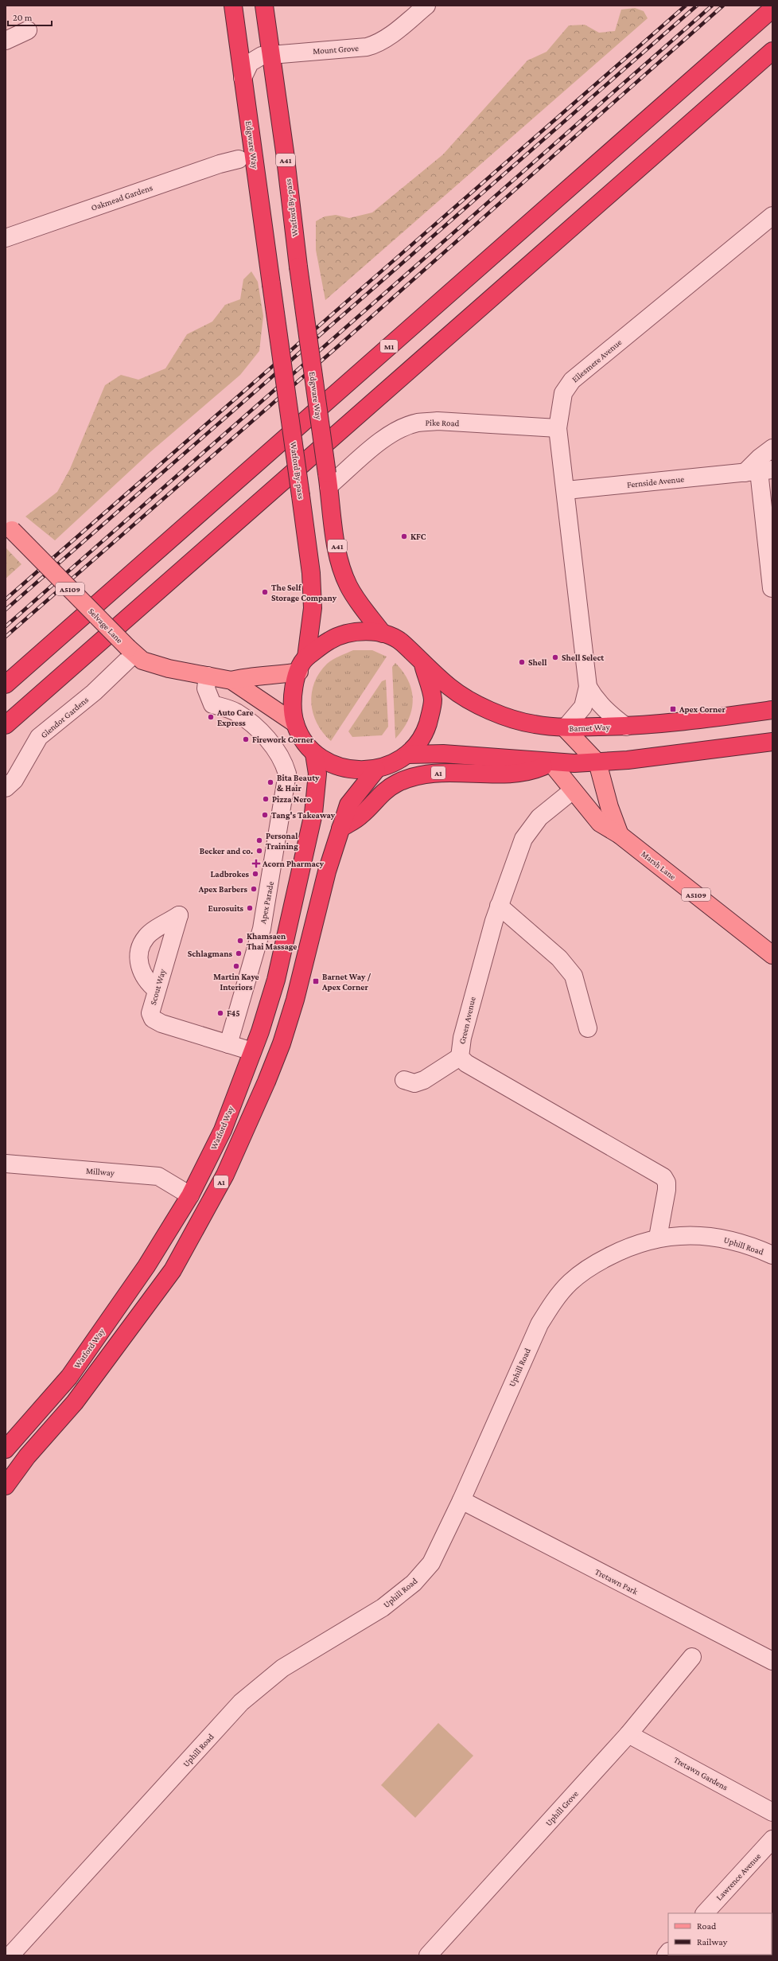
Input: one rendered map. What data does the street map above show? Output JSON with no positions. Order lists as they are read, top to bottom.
{
  "streets": {
    "highway": [
      "Edgware Way",
      "A41",
      "Watford By-pass",
      "M1",
      "Barnet Way",
      "A1",
      "Watford Way"
    ],
    "main road": ["A5109", "Selvage Lane", "Marsh Lane"],
    "street": [
      "Mount Grove",
      "Oakmead Gardens",
      "Ellesmere Avenue",
      "Pike Road",
      "Fernside Avenue",
      "Glendor Gardens",
      "Apex Parade",
      "Scout Way",
      "Green Avenue",
      "Millway",
      "Uphill Road",
      "Tretawn Park",
      "Tretawn Gardens",
      "Uphill Grove",
      "Lawrence Avenue"
    ]
  },
  "crossings": [
    ["Mount Grove", "Edgware Way"],
    ["Mount Grove", "A41"],
    ["Mount Grove", "Watford By-pass"],
    ["Edgware Way", "A41"],
    ["Edgware Way", "Watford By-pass"],
    ["Edgware Way", "Pike Road"],
    ["A41", "Watford By-pass"],
    ["A41", "Pike Road"],
    ["Watford By-pass", "Selvage Lane"],
    ["Ellesmere Avenue", "Pike Road"],
    ["Ellesmere Avenue", "Fernside Avenue"],
    ["Ellesmere Avenue", "Barnet Way"],
    ["Selvage Lane", "Glendor Gardens"],
    ["Selvage Lane", "Apex Parade"],
    ["A1", "Marsh Lane"],
    ["Marsh Lane", "Green Avenue"],
    ["Apex Parade", "Scout Way"],
    ["Green Avenue", "Uphill Road"],
    ["Watford Way", "Millway"],
    ["Uphill Road", "Tretawn Park"],
    ["Tretawn Gardens", "Uphill Grove"]
  ],
  "places": {
    "other": [
      "KFC",
      "The Self Storage Company",
      "Shell Select",
      "Shell",
      "Auto Care Express",
      "Firework Corner",
      "Bita Beauty & Hair",
      "Pizza Nero",
      "Tang's Takeaway",
      "Personal Training",
      "Becker and co.",
      "Ladbrokes",
      "Apex Barbers",
      "Eurosuits",
      "Khamsaen Thai Massage",
      "Schlagmans",
      "Martin Kaye Interiors",
      "F45"
    ],
    "transit": ["Apex Corner", "Barnet Way / Apex Corner"],
    "health": ["Acorn Pharmacy"]
  },
  "legend": ["Road", "Railway"],
  "scale_bar": "20 m"
}
